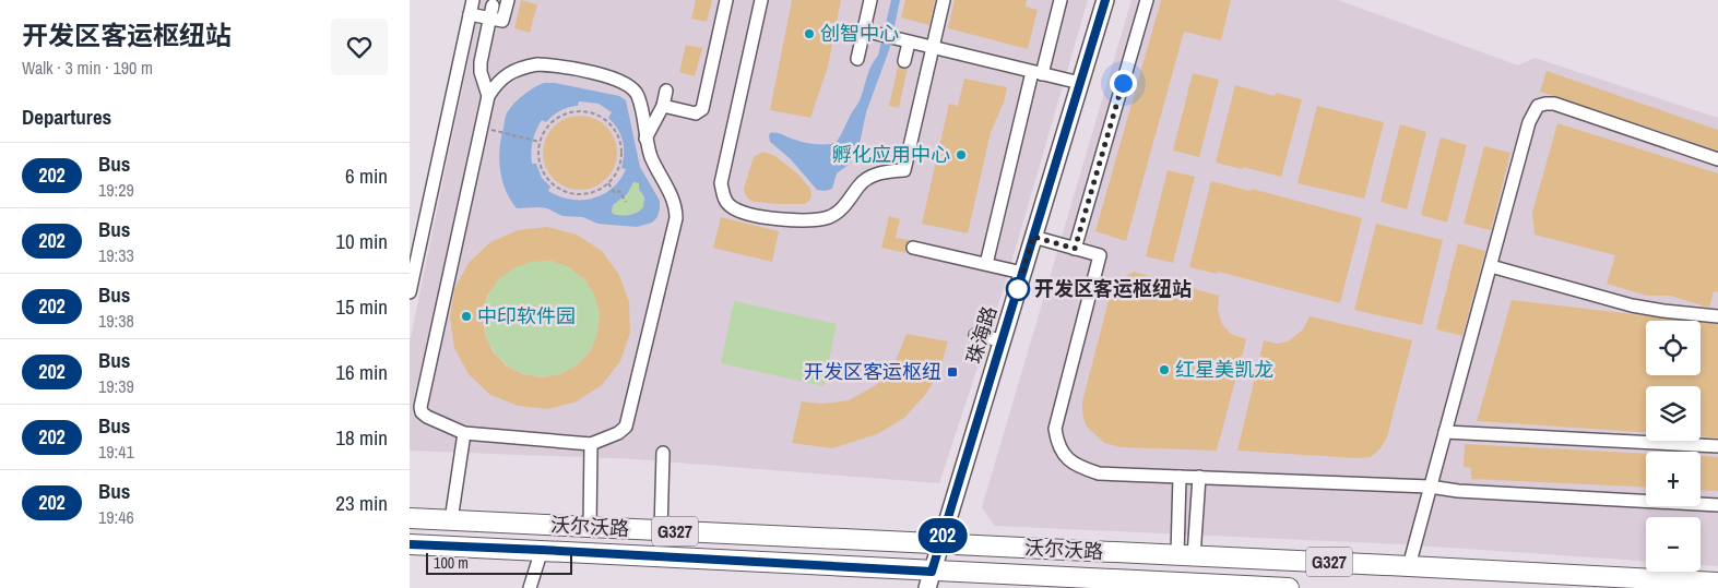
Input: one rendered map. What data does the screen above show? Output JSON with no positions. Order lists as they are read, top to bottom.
{
  "streets": {
    "highway": ["沃尔沃路", "G327"],
    "main road": ["珠海路"]
  },
  "crossings": [
    ["珠海路", "沃尔沃路"]
  ],
  "places": {
    "other": [
      "创智中心",
      "孵化应用中心",
      "开发区客运枢纽站",
      "中印软件园",
      "红星美凯龙"
    ],
    "transit": ["开发区客运枢纽"]
  },
  "lines": ["bus line 202"],
  "scale_bar": "100 m",
  "page": {
    "heading": [
      ["开发区客运枢纽站", "Walk · 3 min · 190 m"],
      "Departures"
    ],
    "on_map": "202",
    "list": [
      {
        "mark": "202",
        "name": "Bus",
        "note": "19:29",
        "value": "6 min"
      },
      {
        "mark": "202",
        "name": "Bus",
        "note": "19:33",
        "value": "10 min"
      },
      {
        "mark": "202",
        "name": "Bus",
        "note": "19:38",
        "value": "15 min"
      },
      {
        "mark": "202",
        "name": "Bus",
        "note": "19:39",
        "value": "16 min"
      },
      {
        "mark": "202",
        "name": "Bus",
        "note": "19:41",
        "value": "18 min"
      },
      {
        "mark": "202",
        "name": "Bus",
        "note": "19:46",
        "value": "23 min"
      }
    ],
    "map_buttons": ["+", "−"],
    "scale": "100 m"
  }
}
